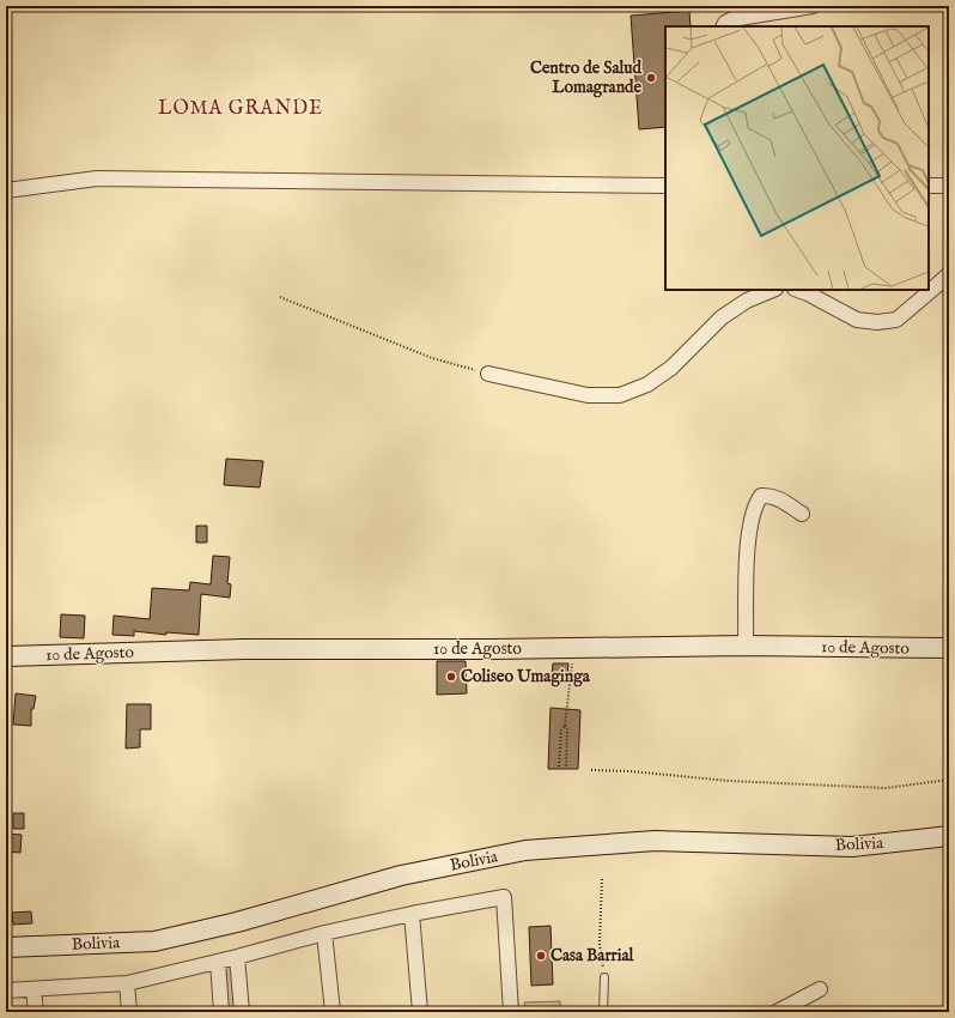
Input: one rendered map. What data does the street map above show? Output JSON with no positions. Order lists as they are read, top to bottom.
{
  "streets": {
    "street": ["10 de Agosto", "Bolivia"]
  },
  "districts": ["LOMA GRANDE"],
  "places": ["Centro de Salud Lomagrande", "Coliseo Umaginga", "Casa Barrial"]
}
